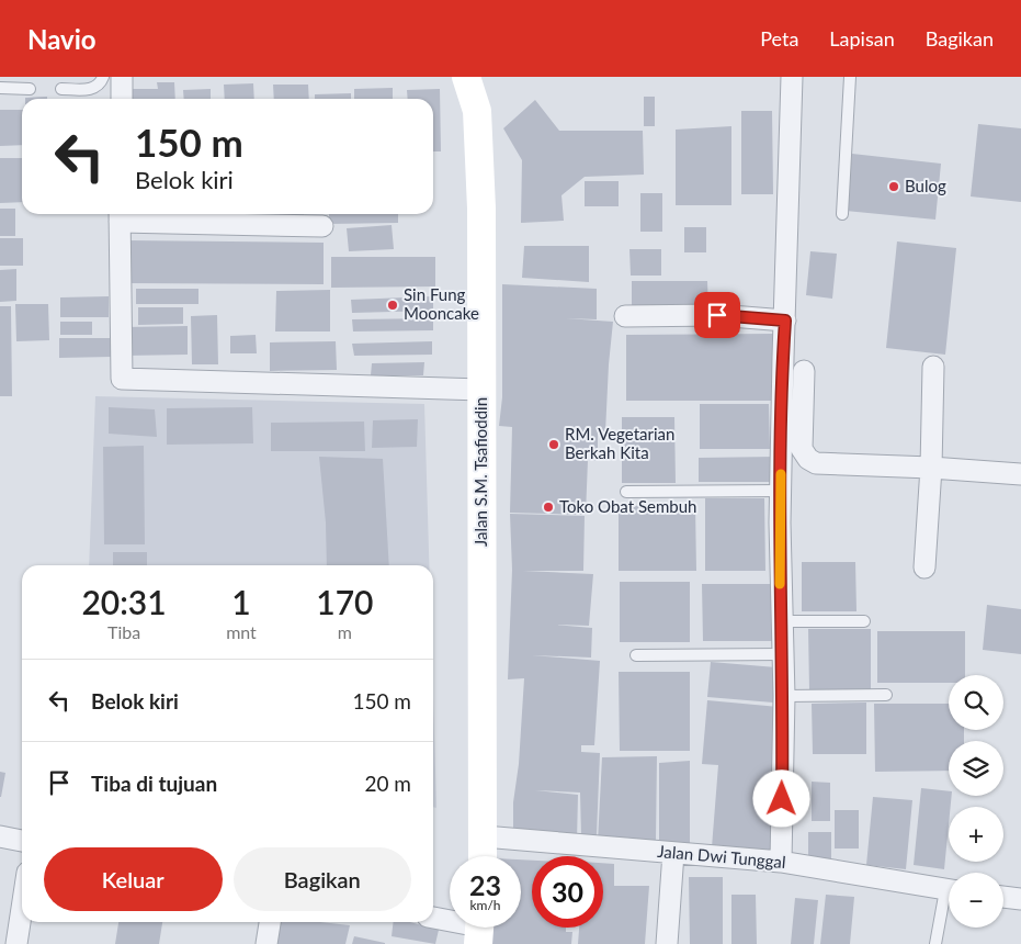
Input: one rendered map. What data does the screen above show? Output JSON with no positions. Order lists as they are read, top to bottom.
{
  "streets": {
    "street": ["Jalan S.M. Tsafioddin", "Jalan Dwi Tunggal"]
  },
  "crossings": [
    ["Jalan S.M. Tsafioddin", "Jalan Dwi Tunggal"]
  ],
  "places": [
    "Bulog",
    "Sin Fung Mooncake",
    "RM. Vegetarian Berkah Kita",
    "Toko Obat Sembuh"
  ],
  "page": {
    "header": "Navio",
    "nav": ["Peta", "Lapisan", "Bagikan"],
    "turn": ["150 m", "Belok kiri"],
    "eta": [
      "20:31",
      "Tiba",
      "1",
      "mnt",
      "170",
      "m"
    ],
    "list": [
      {
        "name": "Belok kiri",
        "value": "150 m"
      },
      {
        "name": "Tiba di tujuan",
        "value": "20 m"
      }
    ],
    "map_buttons": ["+", "−"],
    "buttons": ["Keluar", "Bagikan"],
    "speed": "23 km/h",
    "limit": "30"
  }
}
